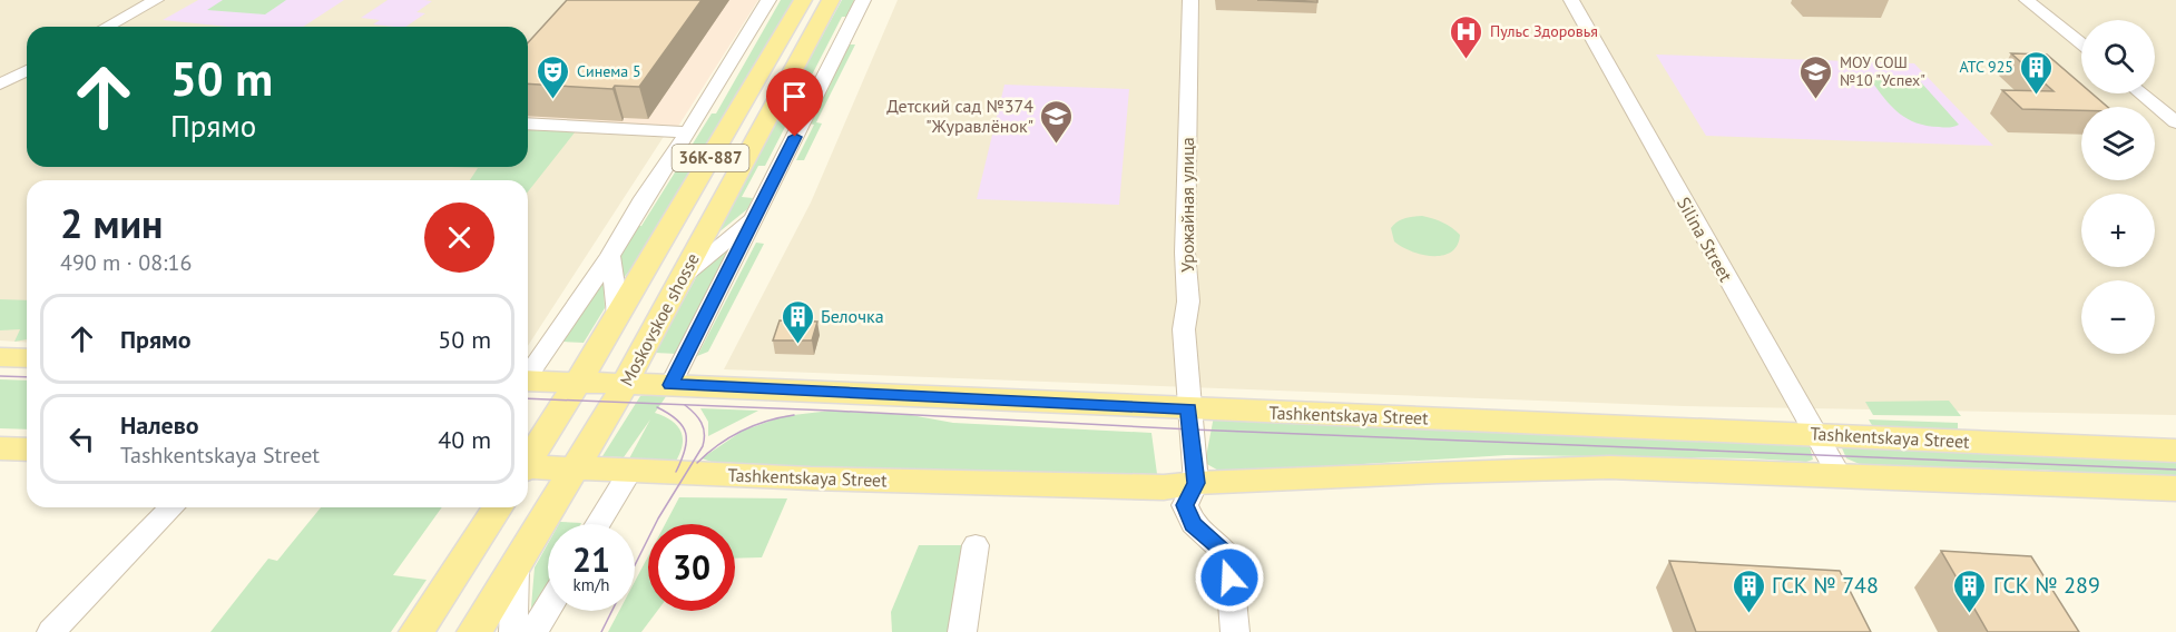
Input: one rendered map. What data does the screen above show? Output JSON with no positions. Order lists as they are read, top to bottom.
{
  "streets": {
    "main road": ["36К-887", "Moskovskoe shosse", "Tashkentskaya Street"],
    "street": ["Урожайная улица", "Silina Street"]
  },
  "crossings": [
    ["Урожайная улица", "Tashkentskaya Street"],
    ["Silina Street", "Tashkentskaya Street"],
    ["Moskovskoe shosse", "Tashkentskaya Street"]
  ],
  "places": {
    "hospital": ["Пульс Здоровья"],
    "building": [
      "АТС 925",
      "Белочка",
      "ГСК № 748",
      "ГСК № 289"
    ],
    "theatre": ["Синема 5"],
    "school or university": ["МОУ СОШ №10 \"Успех\"", "Детский сад №374 \"Журавлёнок\""]
  },
  "page": {
    "map_buttons": ["+", "−"],
    "turn": ["50 m", "Прямо"],
    "heading": ["2 мин", "490 m · 08:16"],
    "list": [
      {
        "name": "Прямо",
        "value": "50 m"
      },
      {
        "name": "Налево",
        "note": "Tashkentskaya Street",
        "value": "40 m"
      }
    ],
    "speed": "21 km/h",
    "limit": "30"
  }
}
